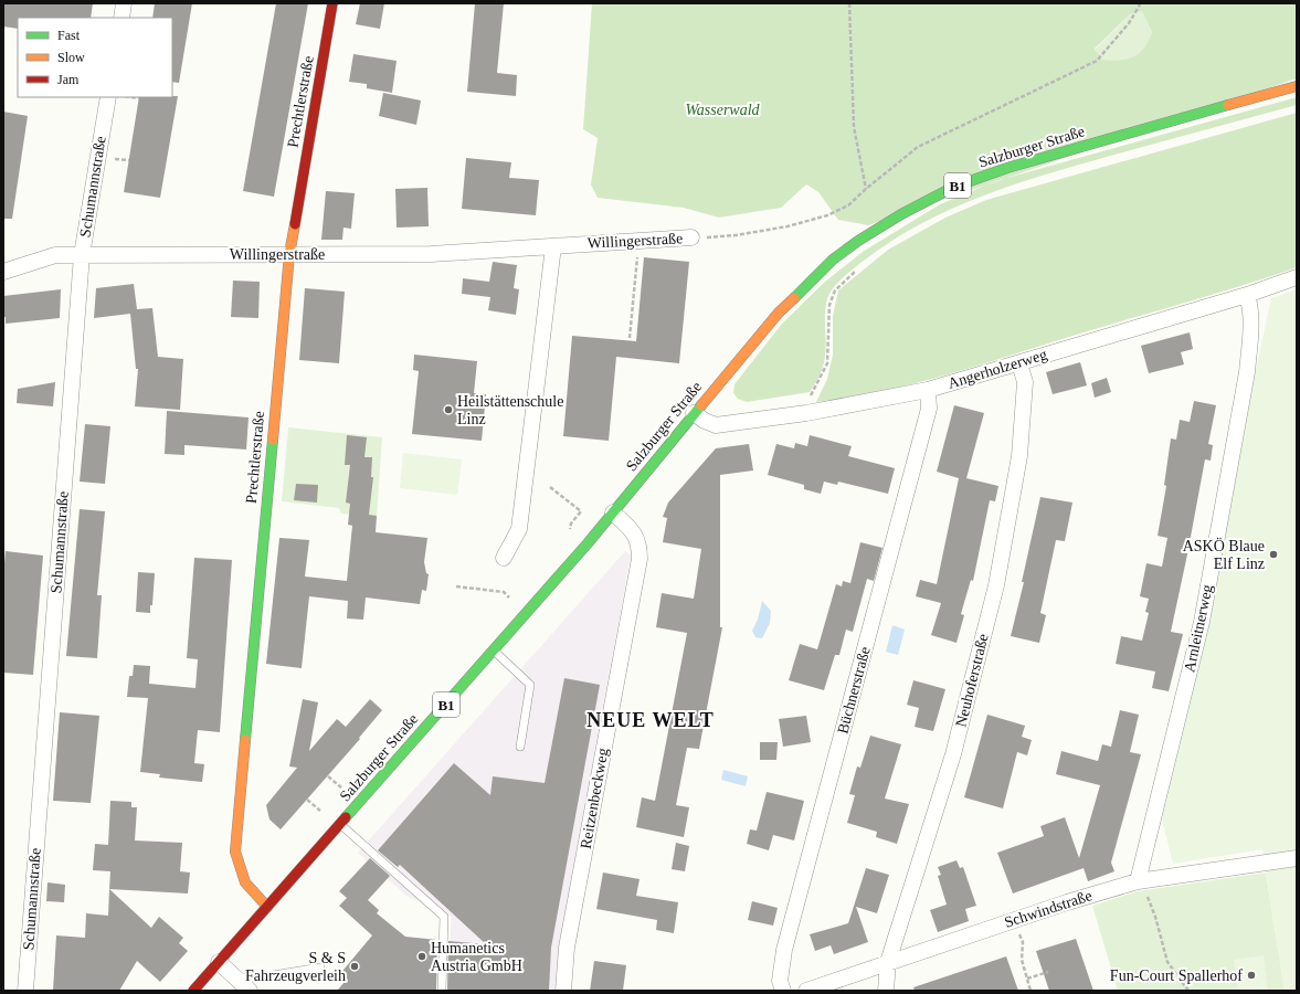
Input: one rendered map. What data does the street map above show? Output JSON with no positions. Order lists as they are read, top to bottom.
{
  "streets": {
    "main road": ["Prechtlerstraße", "Salzburger Straße", "B1"],
    "street": [
      "Schumannstraße",
      "Willingerstraße",
      "Angerholzerweg",
      "Arnleitnerweg",
      "Neuhoferstraße",
      "Büchnerstraße",
      "Reitzenbeckweg",
      "Schwindstraße"
    ]
  },
  "crossings": [
    ["Prechtlerstraße", "Salzburger Straße"],
    ["Prechtlerstraße", "Willingerstraße"],
    ["Salzburger Straße", "Angerholzerweg"],
    ["Salzburger Straße", "Reitzenbeckweg"],
    ["Schumannstraße", "Willingerstraße"],
    ["Angerholzerweg", "Arnleitnerweg"],
    ["Angerholzerweg", "Neuhoferstraße"],
    ["Angerholzerweg", "Büchnerstraße"],
    ["Arnleitnerweg", "Schwindstraße"],
    ["Neuhoferstraße", "Schwindstraße"]
  ],
  "districts": ["NEUE WELT"],
  "parks": ["Wasserwald"],
  "places": [
    "Heilstättenschule Linz",
    "ASKÖ Blaue Elf Linz",
    "Humanetics Austria GmbH",
    "S & S Fahrzeugverleih",
    "Fun-Court Spallerhof"
  ],
  "legend": ["Fast", "Slow", "Jam"]
}
